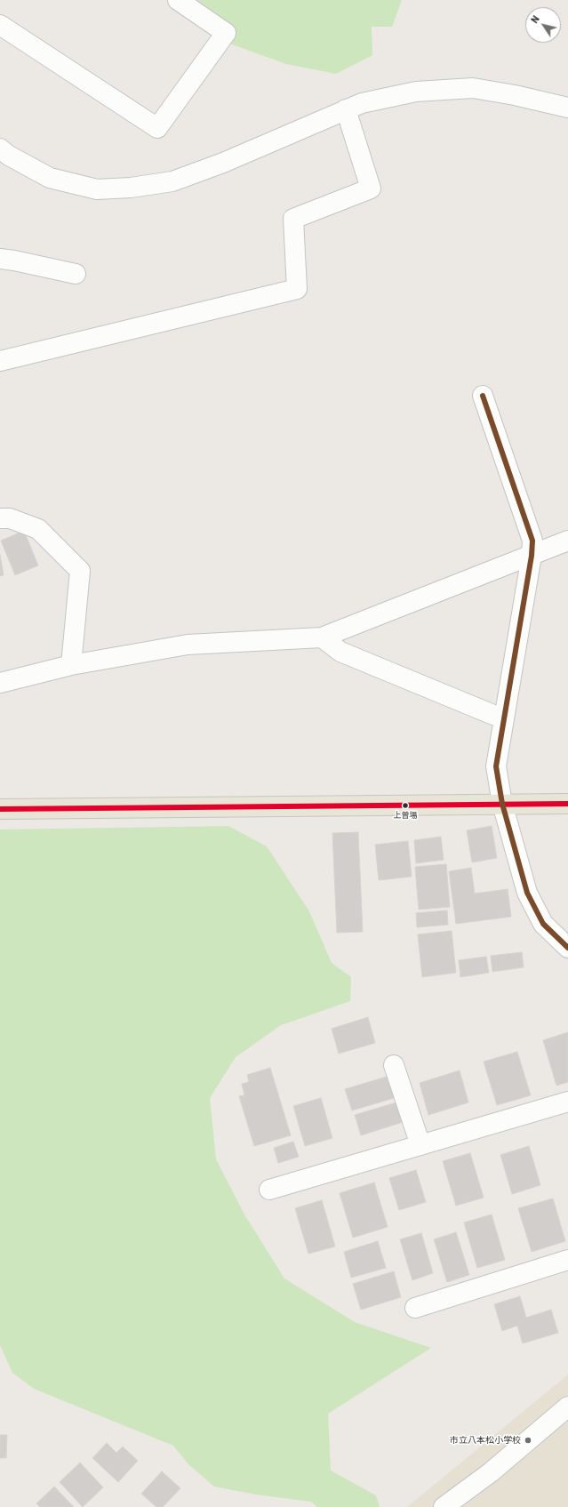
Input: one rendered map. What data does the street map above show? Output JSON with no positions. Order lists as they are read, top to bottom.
{
  "places": ["上曽場", "市立八本松小学校"],
  "north": "top left"
}
